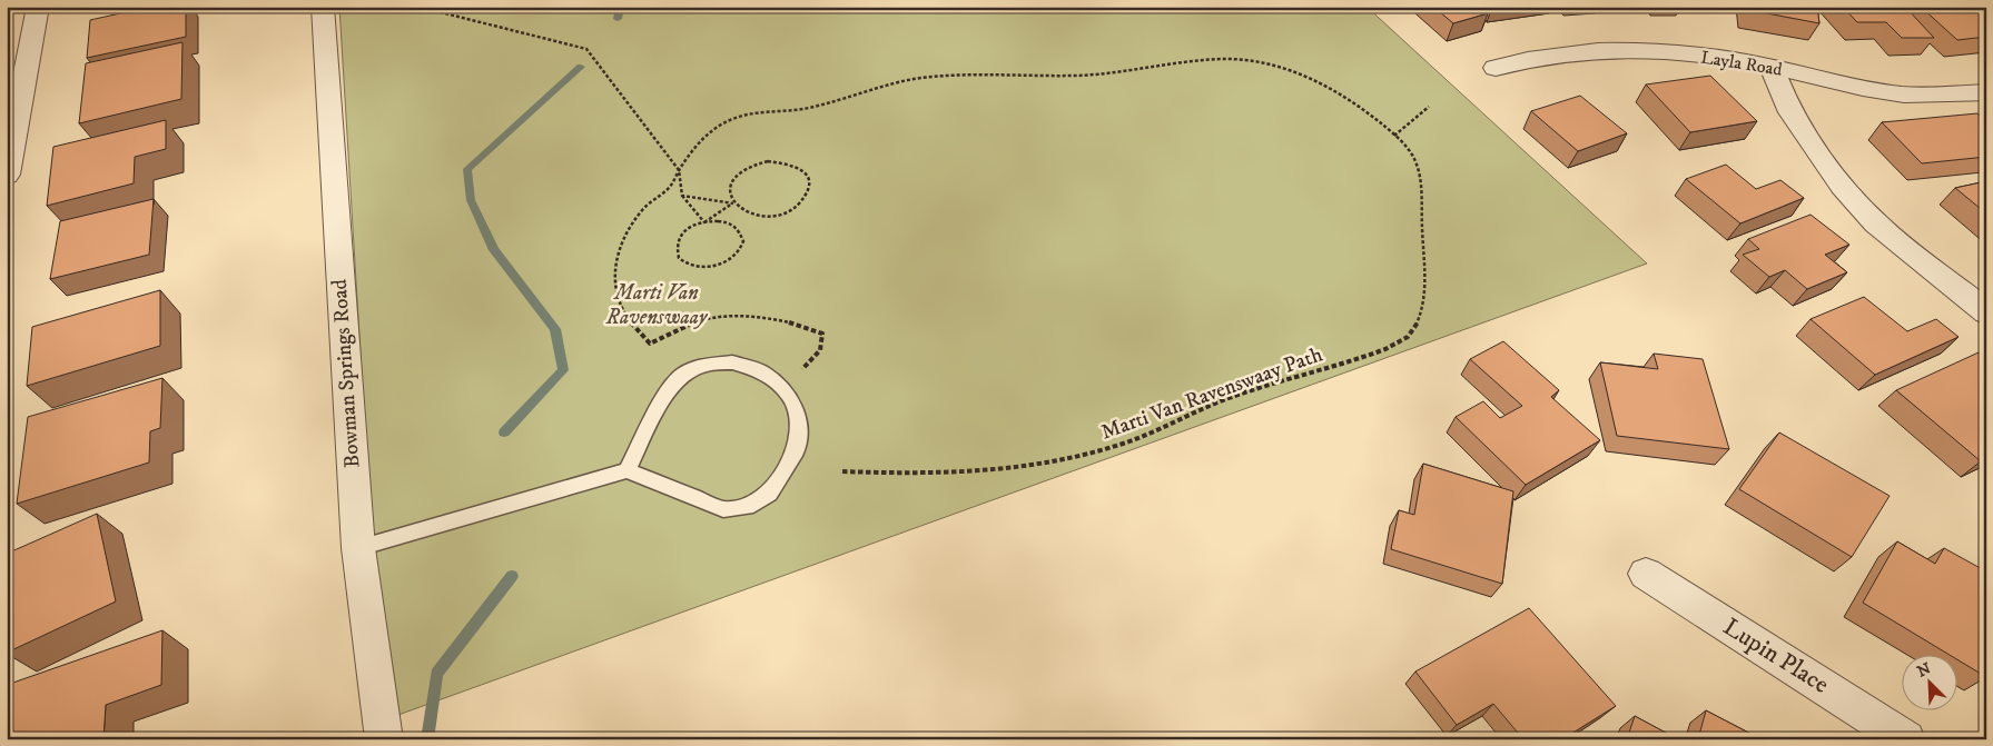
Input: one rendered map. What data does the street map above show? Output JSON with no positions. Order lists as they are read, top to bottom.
{
  "streets": {
    "street": ["Layla Road", "Bowman Springs Road", "Lupin Place"],
    "path": ["Marti Van Ravenswaay Path"]
  },
  "parks": ["Marti Van Ravenswaay"],
  "north": "top left"
}
